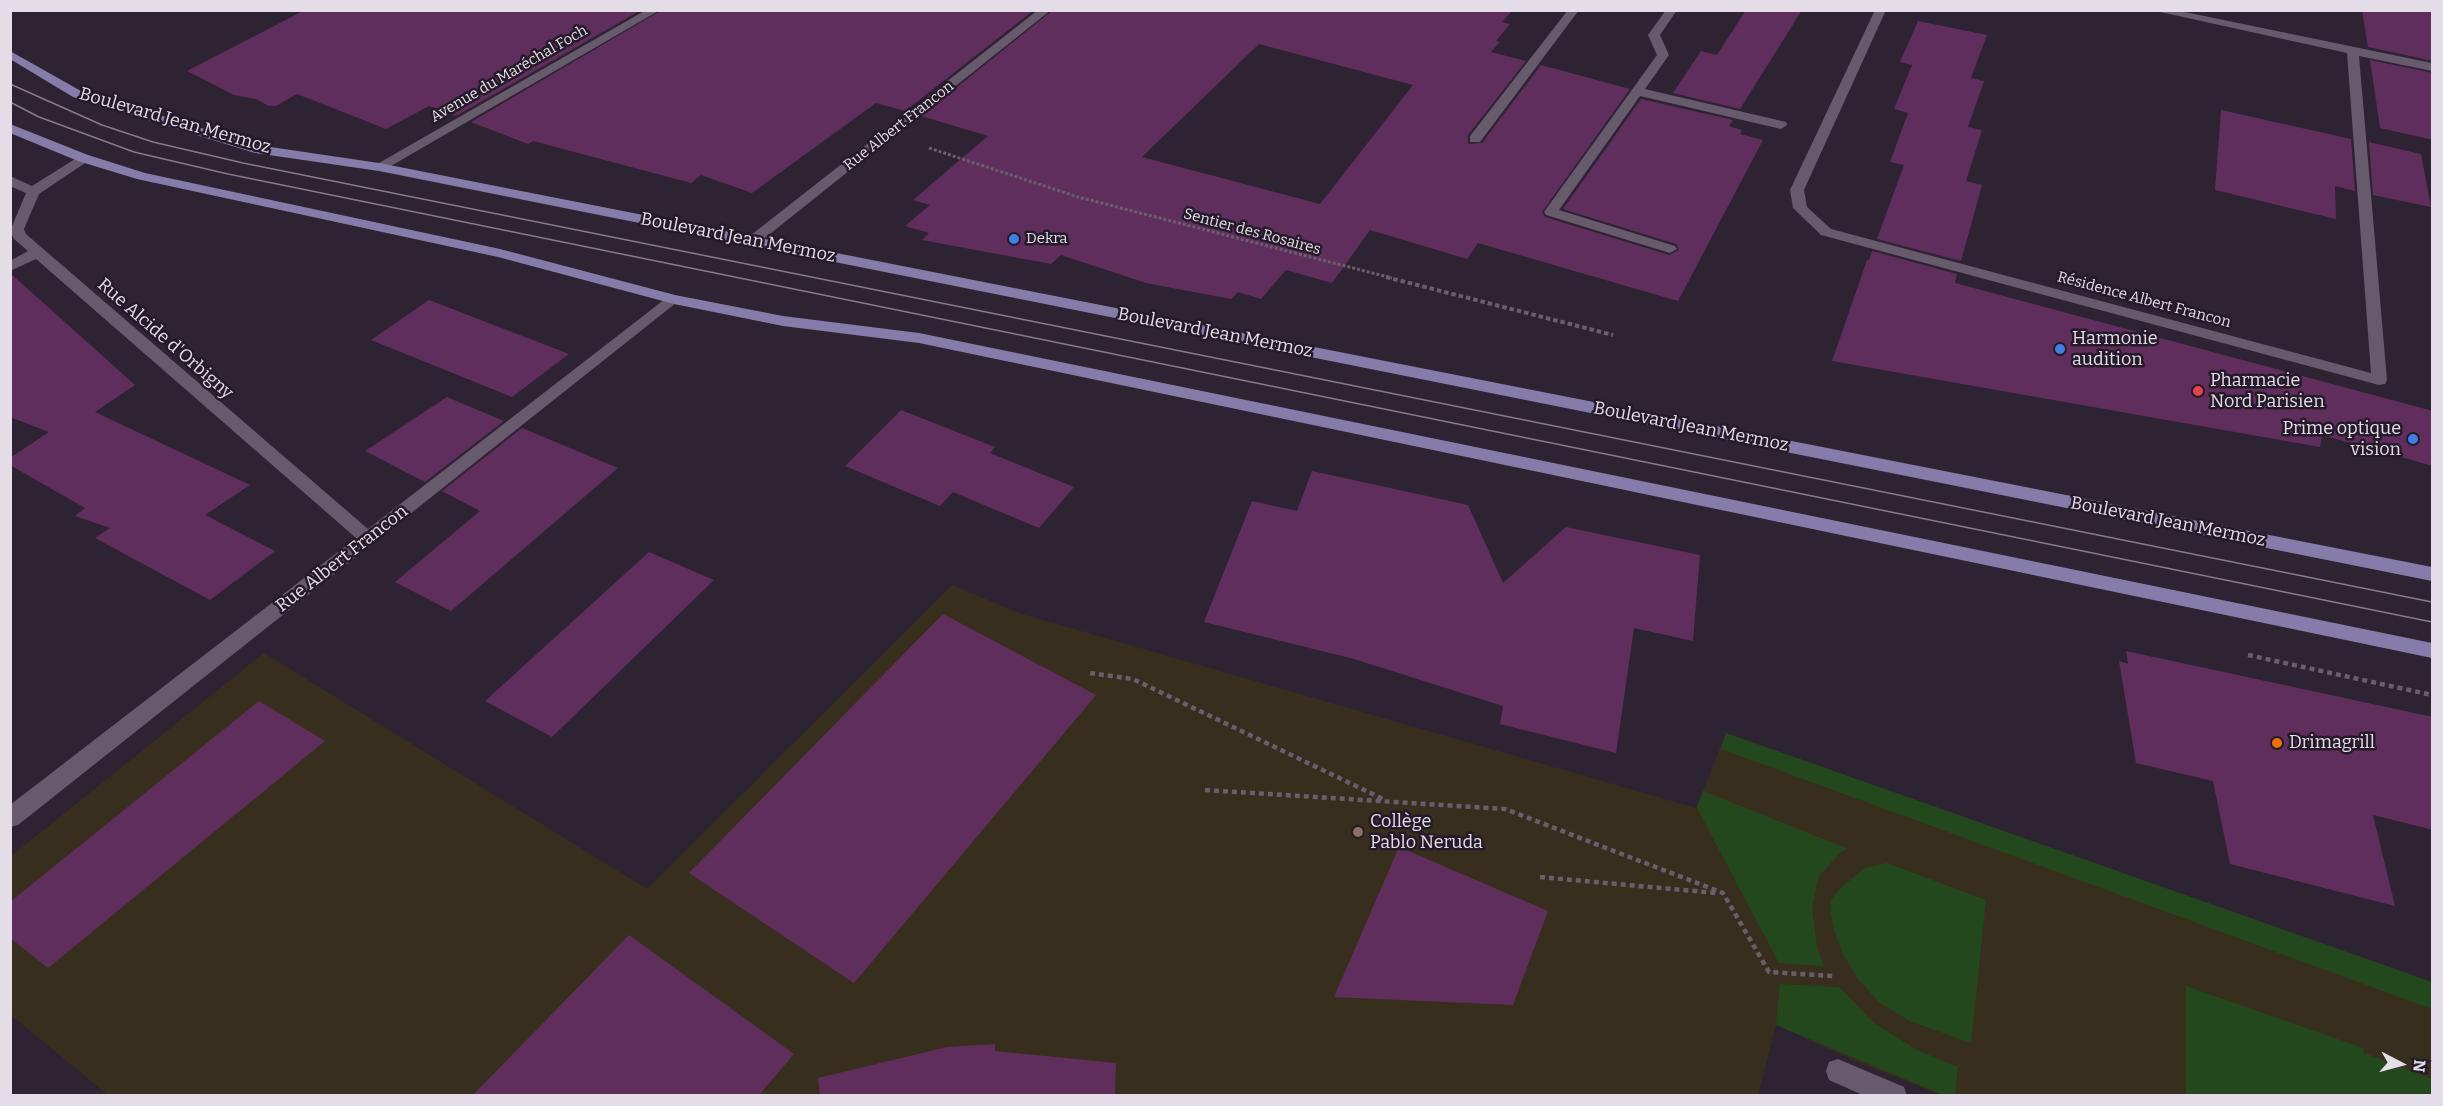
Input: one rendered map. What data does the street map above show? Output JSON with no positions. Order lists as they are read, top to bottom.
{
  "streets": {
    "main road": ["Boulevard Jean Mermoz"],
    "street": [
      "Avenue du Maréchal Foch",
      "Rue Albert Francon",
      "Résidence Albert Francon",
      "Rue Alcide d'Orbigny"
    ],
    "path": ["Sentier des Rosaires"]
  },
  "crossings": [
    ["Avenue du Maréchal Foch", "Boulevard Jean Mermoz"],
    ["Boulevard Jean Mermoz", "Rue Albert Francon"],
    ["Rue Albert Francon", "Sentier des Rosaires"],
    ["Rue Albert Francon", "Rue Alcide d'Orbigny"]
  ],
  "places": [
    "Dekra",
    "Harmonie audition",
    "Pharmacie Nord Parisien",
    "Prime optique vision",
    "Drimagrill",
    "Collège Pablo Neruda"
  ],
  "north": "right"
}
